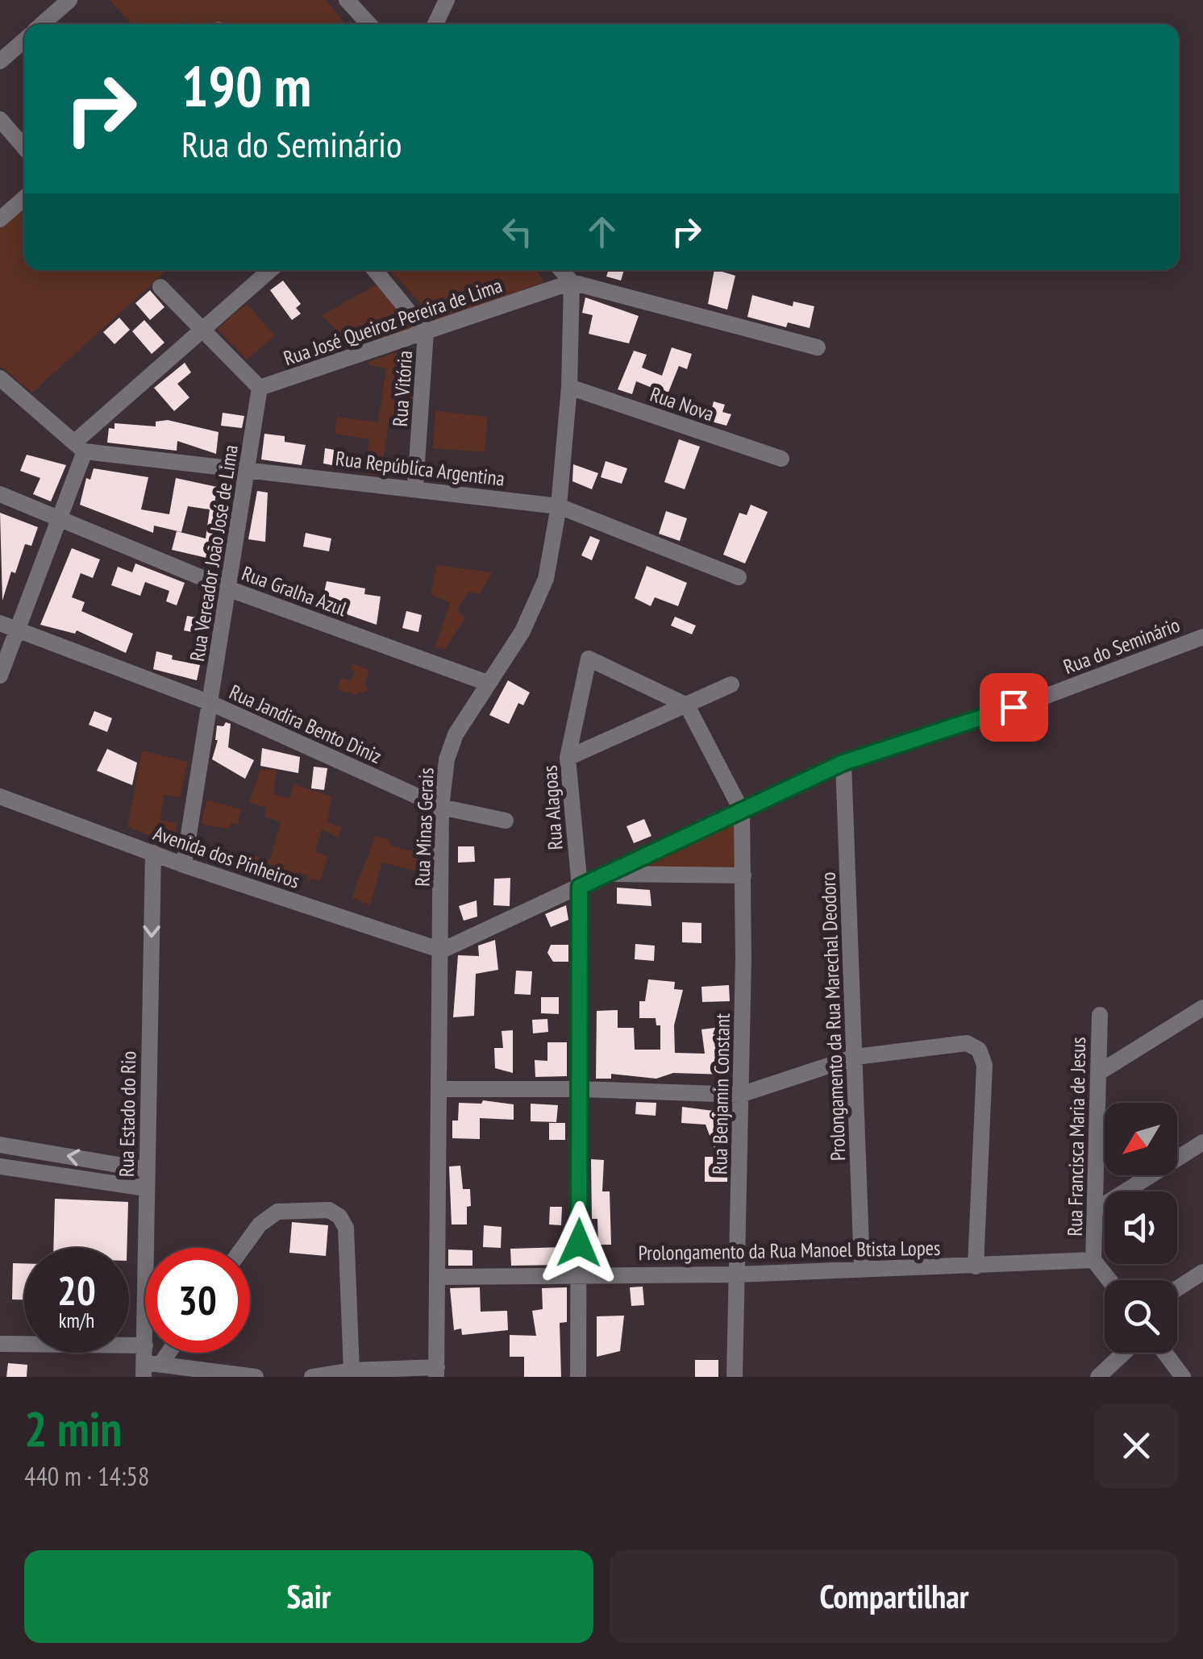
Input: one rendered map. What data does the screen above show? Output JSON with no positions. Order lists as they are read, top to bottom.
{
  "streets": {
    "street": [
      "Rua José Queiroz Pereira de Lima",
      "Rua Vitória",
      "Rua Nova",
      "Rua República Argentina",
      "Rua Vereador João José de Lima",
      "Rua Gralha Azul",
      "Rua do Seminário",
      "Rua Jandira Bento Diniz",
      "Rua Alagoas",
      "Rua Minas Gerais",
      "Avenida dos Pinheiros",
      "Prolongamento da Rua Marechal Deodoro",
      "Rua Benjamin Constant",
      "Rua Estado do Rio",
      "Rua Francisca Maria de Jesus",
      "Prolongamento da Rua Manoel Btista Lopes"
    ]
  },
  "crossings": [
    ["Rua José Queiroz Pereira de Lima", "Rua Vitória"],
    ["Rua José Queiroz Pereira de Lima", "Rua Vereador João José de Lima"],
    ["Rua José Queiroz Pereira de Lima", "Rua Minas Gerais"],
    ["Rua Vitória", "Rua República Argentina"],
    ["Rua Nova", "Rua Minas Gerais"],
    ["Rua República Argentina", "Rua Vereador João José de Lima"],
    ["Rua República Argentina", "Rua Minas Gerais"],
    ["Rua Vereador João José de Lima", "Rua Gralha Azul"],
    ["Rua Vereador João José de Lima", "Rua Jandira Bento Diniz"],
    ["Rua Vereador João José de Lima", "Avenida dos Pinheiros"],
    ["Rua Gralha Azul", "Rua Minas Gerais"],
    ["Rua do Seminário", "Rua Alagoas"],
    ["Rua do Seminário", "Rua Minas Gerais"],
    ["Rua do Seminário", "Avenida dos Pinheiros"],
    ["Rua do Seminário", "Prolongamento da Rua Marechal Deodoro"],
    ["Rua do Seminário", "Rua Benjamin Constant"],
    ["Rua Jandira Bento Diniz", "Rua Minas Gerais"],
    ["Rua Alagoas", "Prolongamento da Rua Manoel Btista Lopes"],
    ["Rua Minas Gerais", "Avenida dos Pinheiros"],
    ["Rua Minas Gerais", "Prolongamento da Rua Manoel Btista Lopes"],
    ["Avenida dos Pinheiros", "Rua Estado do Rio"],
    ["Prolongamento da Rua Marechal Deodoro", "Prolongamento da Rua Manoel Btista Lopes"],
    ["Rua Benjamin Constant", "Prolongamento da Rua Manoel Btista Lopes"],
    ["Rua Francisca Maria de Jesus", "Prolongamento da Rua Manoel Btista Lopes"]
  ],
  "one_way": ["Rua Estado do Rio"],
  "north": "bottom left",
  "page": {
    "turn": ["190 m", "Rua do Seminário"],
    "speed": "20 km/h",
    "limit": "30",
    "heading": ["2 min", "440 m · 14:58"],
    "buttons": ["Sair", "Compartilhar"]
  }
}
